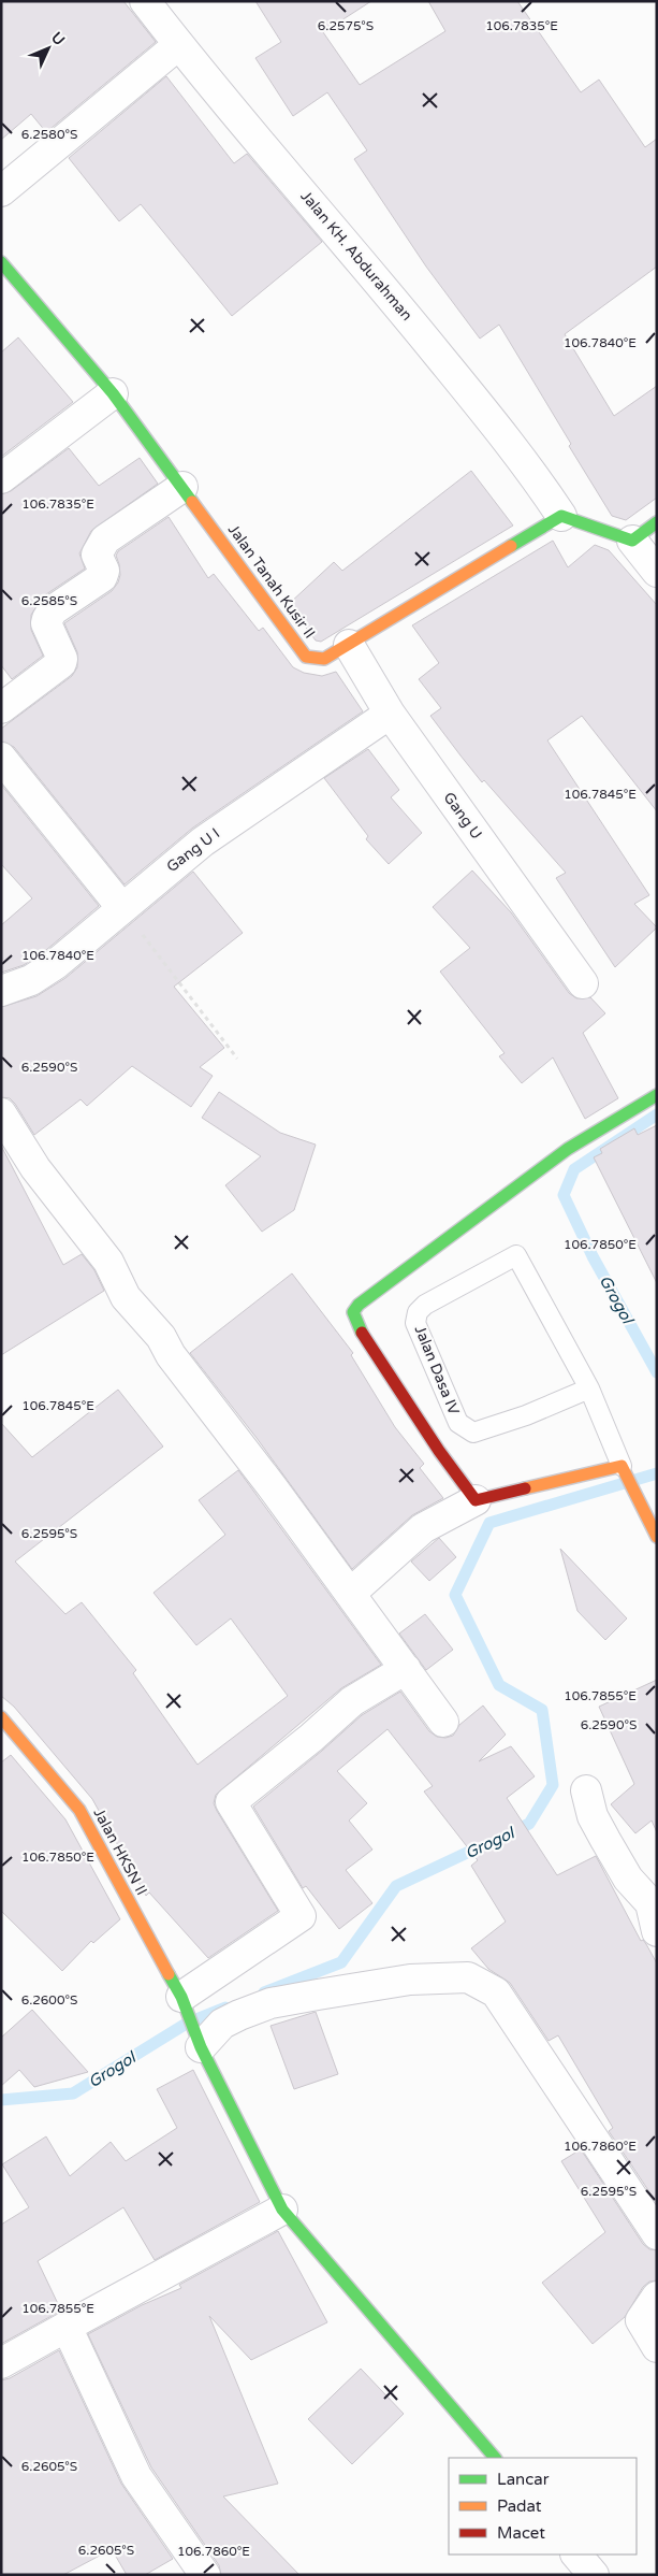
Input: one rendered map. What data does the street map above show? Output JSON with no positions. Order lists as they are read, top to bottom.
{
  "streets": {
    "street": [
      "Jalan KH. Abdurahman",
      "Jalan Tanah Kusir II",
      "Gang U",
      "Gang U I",
      "Jalan Dasa IV",
      "Jalan HKSN II"
    ]
  },
  "crossings": [
    ["Jalan KH. Abdurahman", "Jalan Tanah Kusir II"],
    ["Jalan Tanah Kusir II", "Gang U"],
    ["Gang U", "Gang U I"]
  ],
  "water": ["Grogol"],
  "legend": ["Lancar", "Padat", "Macet"],
  "north": "top right",
  "coordinates": [
    "106.7835°E",
    "6.2575°S",
    "6.2580°S",
    "106.7840°E",
    "6.2585°S",
    "106.7845°E",
    "6.2590°S",
    "106.7850°E",
    "6.2595°S",
    "106.7855°E",
    "6.2600°S",
    "106.7860°E",
    "6.2605°S"
  ]
}
